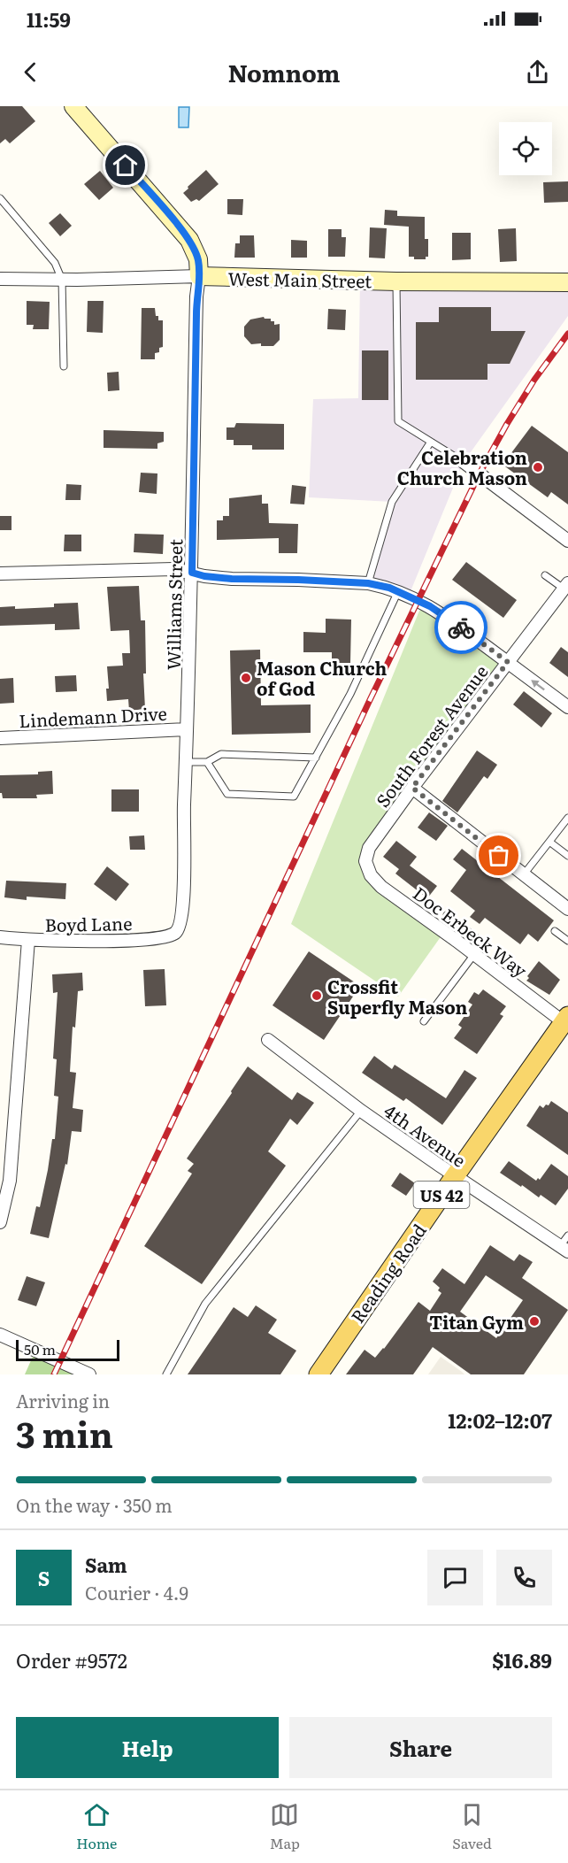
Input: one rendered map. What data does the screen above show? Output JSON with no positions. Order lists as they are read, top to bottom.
{
  "streets": {
    "main road": ["West Main Street", "US 42", "Reading Road"],
    "street": [
      "Williams Street",
      "Lindemann Drive",
      "South Forest Avenue",
      "Boyd Lane",
      "Doc Erbeck Way",
      "4th Avenue"
    ]
  },
  "crossings": [
    ["West Main Street", "Williams Street"],
    ["Williams Street", "Lindemann Drive"],
    ["Williams Street", "Boyd Lane"],
    ["South Forest Avenue", "Doc Erbeck Way"],
    ["Doc Erbeck Way", "Reading Road"],
    ["4th Avenue", "Reading Road"]
  ],
  "places": [
    "Celebration Church Mason",
    "Mason Church of God",
    "Crossfit Superfly Mason",
    "Titan Gym"
  ],
  "scale_bar": "50 m",
  "page": {
    "status": "11:59",
    "header": "Nomnom",
    "scale": "50 m",
    "heading": ["3 min", "Arriving in", "12:02–12:07"],
    "panel": [
      "Sam",
      "Courier · 4.9",
      "Order #9572",
      "$16.89"
    ],
    "bar": "On the way · 350 m",
    "round": "S",
    "buttons": ["Help", "Share"],
    "tabs": ["Home", "Map", "Saved"]
  }
}
